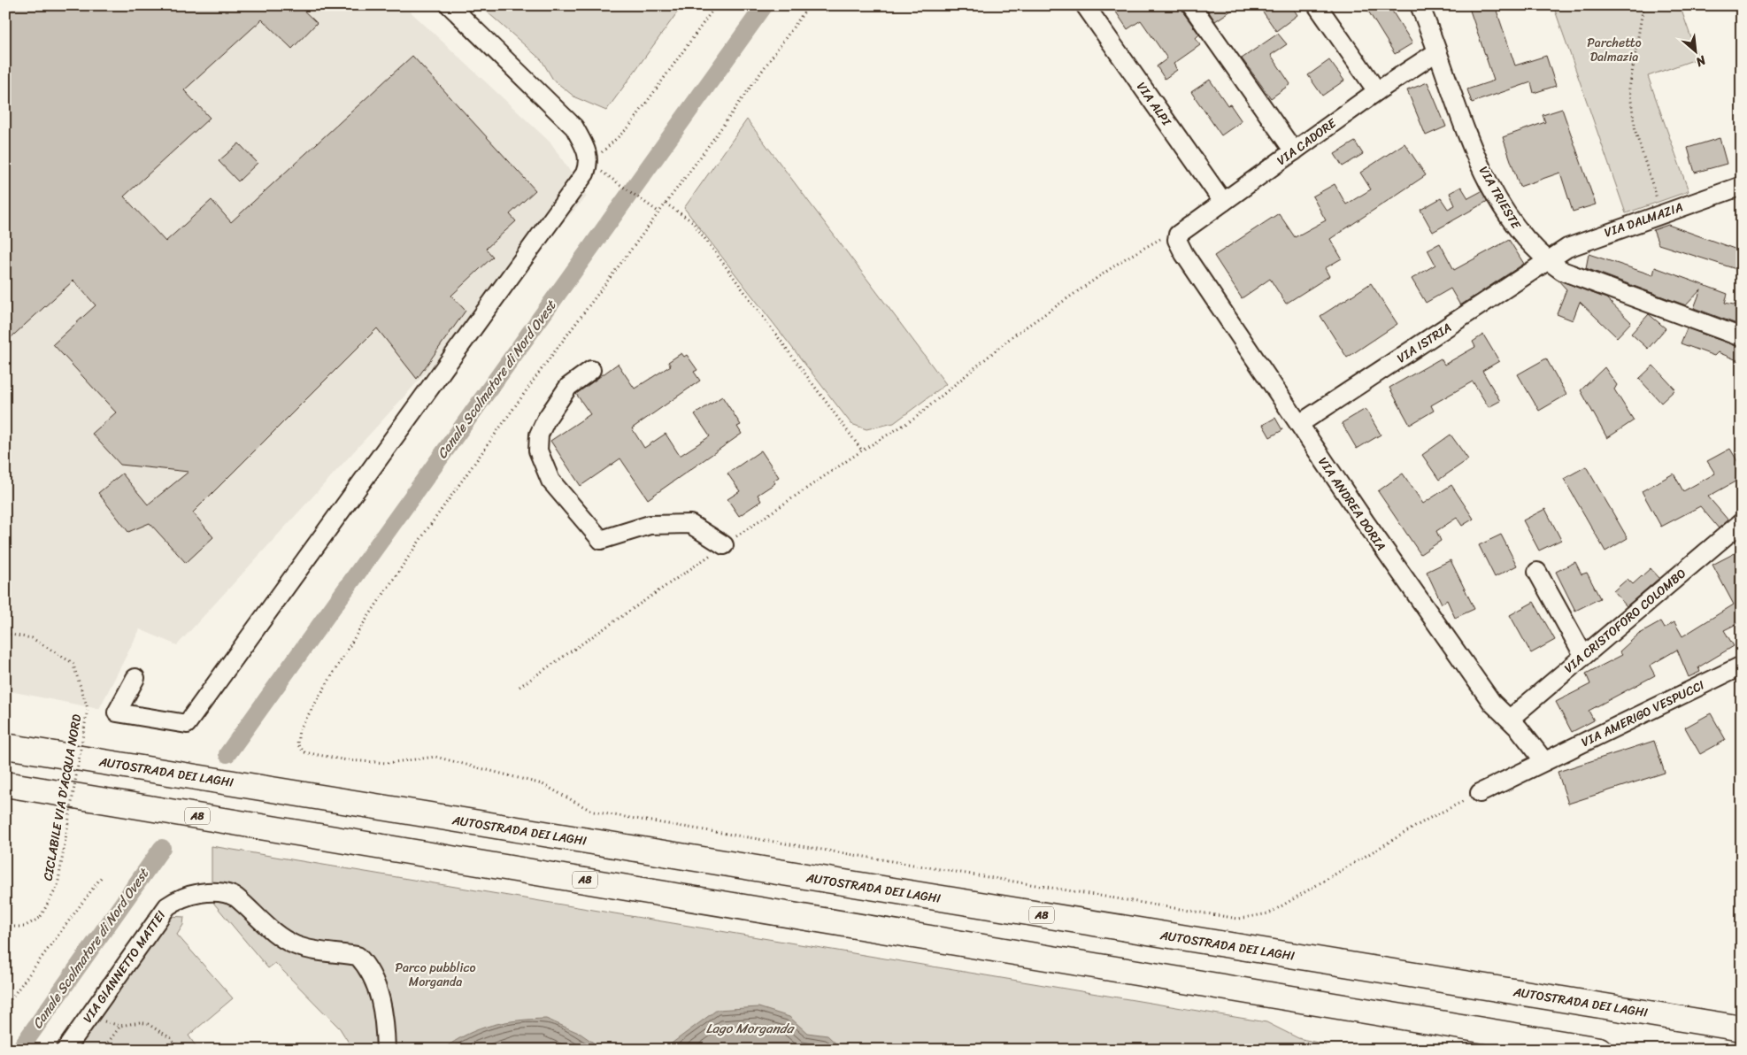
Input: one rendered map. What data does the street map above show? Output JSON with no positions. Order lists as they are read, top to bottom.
{
  "streets": {
    "highway": ["AUTOSTRADA DEI LAGHI", "A8"],
    "street": [
      "VIA ALPI",
      "VIA CADORE",
      "VIA TRIESTE",
      "VIA DALMAZIA",
      "VIA ISTRIA",
      "VIA ANDREA DORIA",
      "VIA CRISTOFORO COLOMBO",
      "VIA AMERIGO VESPUCCI",
      "VIA GIANNETTO MATTEI"
    ],
    "path": ["CICLABILE VIA D’ACQUA NORD"]
  },
  "crossings": [
    ["VIA ALPI", "VIA CADORE"],
    ["VIA CADORE", "VIA TRIESTE"],
    ["VIA CADORE", "VIA ANDREA DORIA"],
    ["VIA TRIESTE", "VIA DALMAZIA"],
    ["VIA TRIESTE", "VIA ISTRIA"],
    ["VIA DALMAZIA", "VIA ISTRIA"],
    ["VIA ISTRIA", "VIA ANDREA DORIA"],
    ["VIA ANDREA DORIA", "VIA CRISTOFORO COLOMBO"],
    ["VIA ANDREA DORIA", "VIA AMERIGO VESPUCCI"]
  ],
  "water": ["Canale Scolmatore di Nord Ovest", "Lago Morganda"],
  "parks": ["Parchetto Dalmazia", "Parco pubblico Morganda"],
  "north": "bottom right"
}
